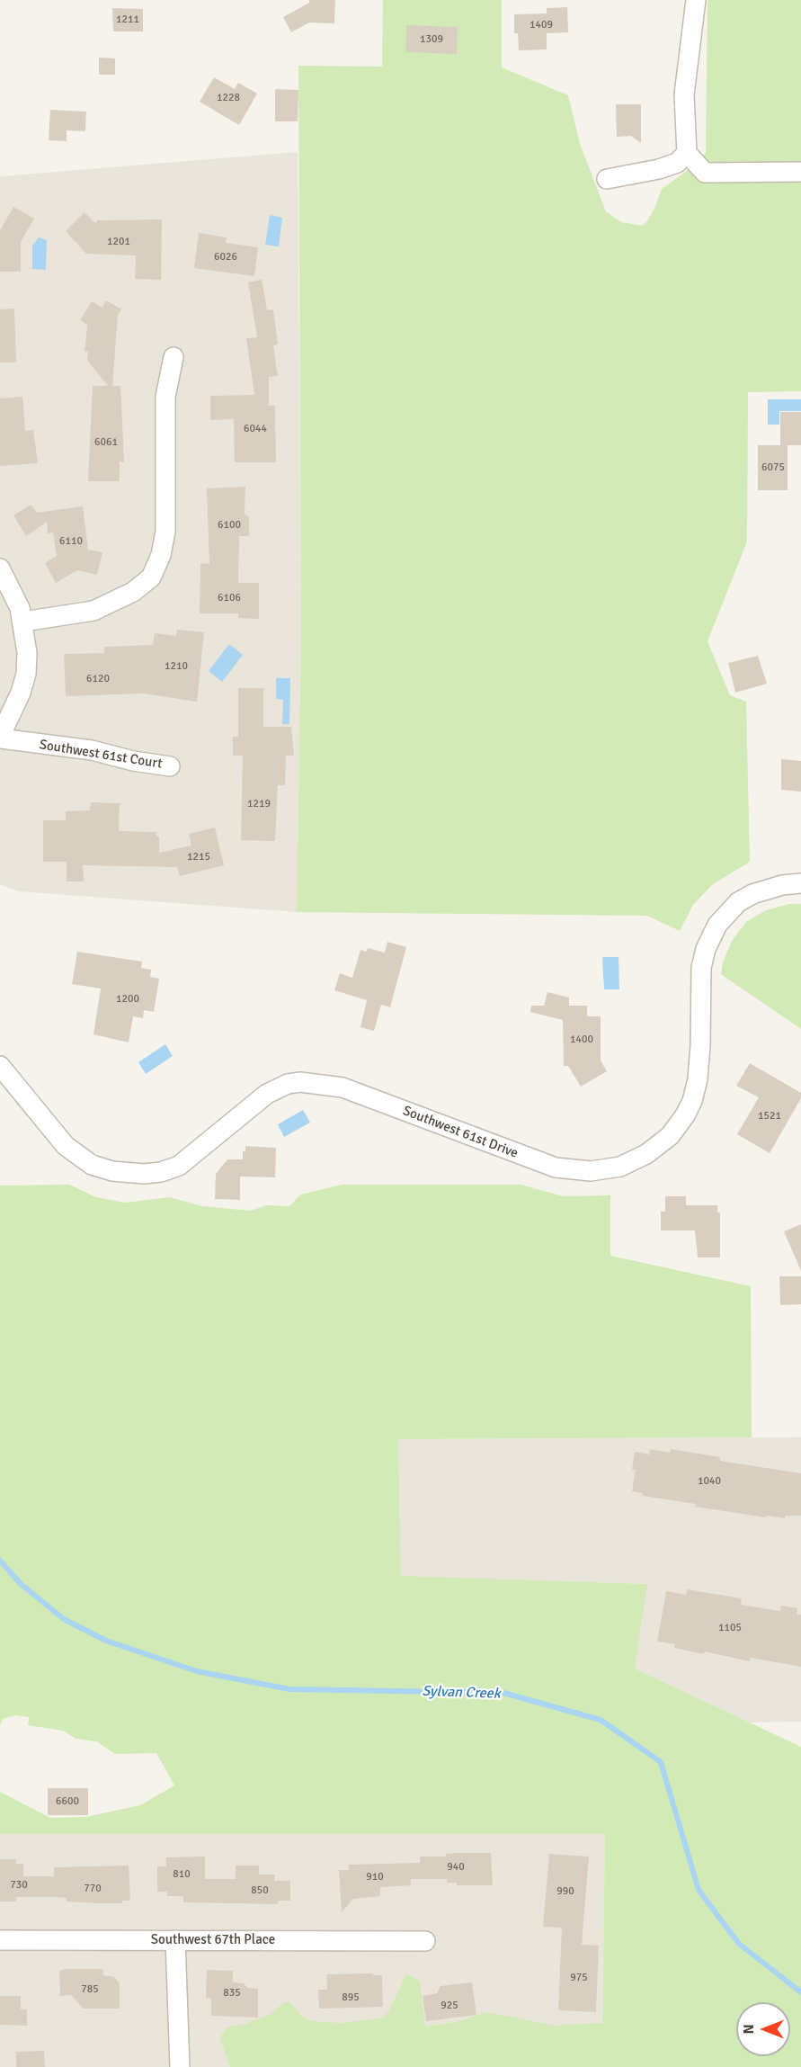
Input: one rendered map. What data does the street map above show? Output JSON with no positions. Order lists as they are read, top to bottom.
{
  "streets": {
    "street": ["Southwest 61st Court", "Southwest 61st Drive", "Southwest 67th Place"]
  },
  "water": ["Sylvan Creek"],
  "house_numbers": [
    "1211",
    "1409",
    "1309",
    "1228",
    "1201",
    "6026",
    "6044",
    "6061",
    "6075",
    "6100",
    "6110",
    "6106",
    "1210",
    "6120",
    "1219",
    "1215",
    "1200",
    "1400",
    "1521",
    "1040",
    "1105",
    "6600",
    "940",
    "810",
    "910",
    "730",
    "770",
    "850",
    "990",
    "975",
    "785",
    "835",
    "895",
    "925"
  ],
  "north": "left"
}
